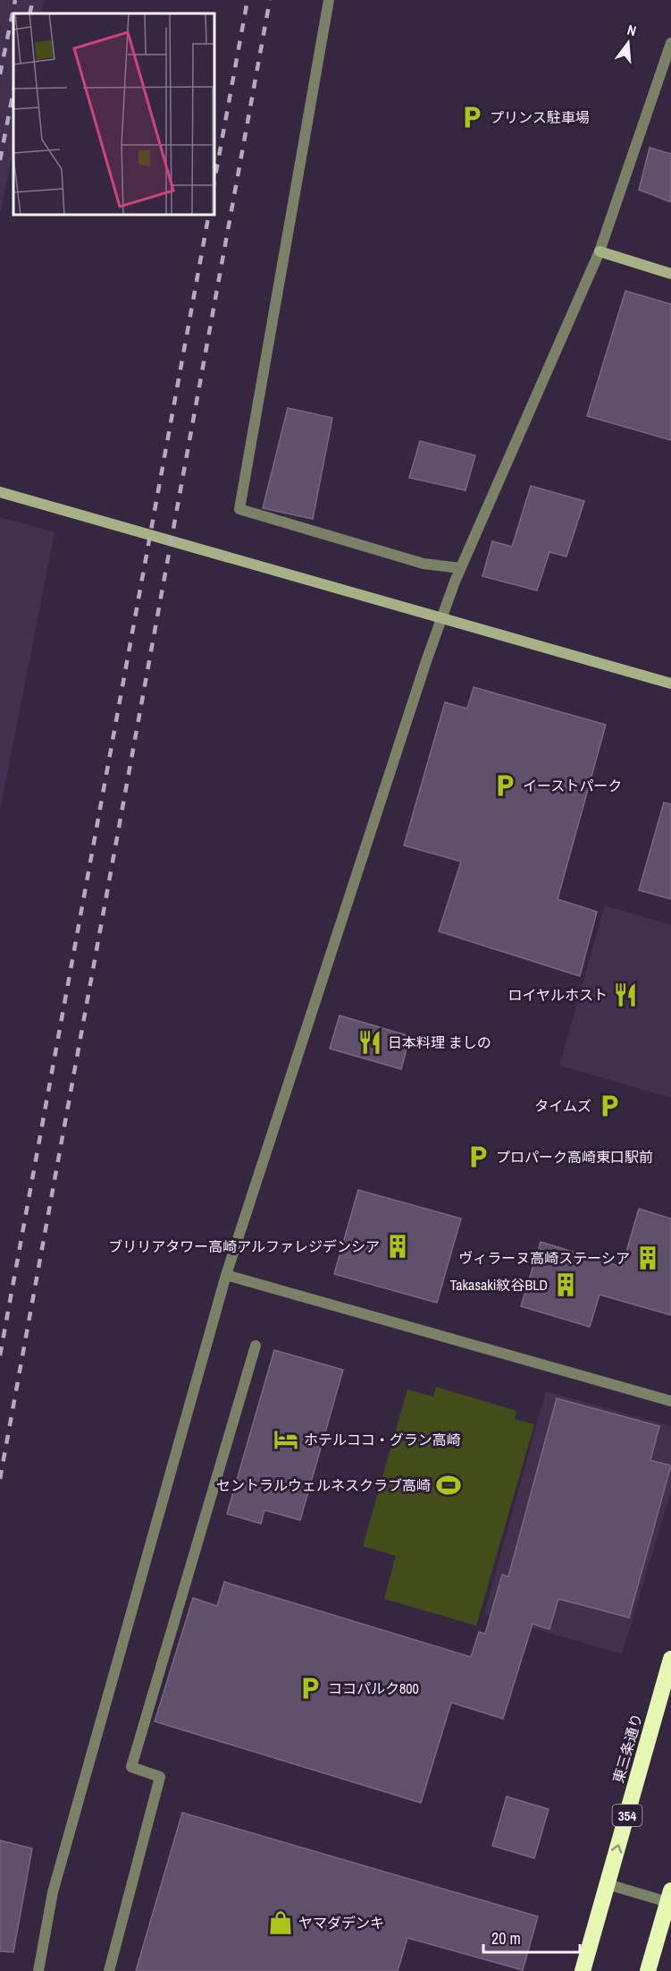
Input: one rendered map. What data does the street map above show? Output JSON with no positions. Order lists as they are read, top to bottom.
{
  "streets": {
    "highway": ["東三条通り", "354"]
  },
  "one_way": ["東三条通り"],
  "places": {
    "parking": [
      "プリンス駐車場",
      "イーストパーク",
      "タイムズ",
      "プロパーク高崎東口駅前",
      "ココパルク800"
    ],
    "restaurant": ["ロイヤルホスト", "日本料理 ましの"],
    "building": ["ブリリアタワー高崎アルファレジデンシア", "ヴィラーヌ高崎ステーシア", "Takasaki紋谷BLD"],
    "hotel": ["ホテルココ・グラン高崎"],
    "sports": ["セントラルウェルネスクラブ高崎"],
    "shop": ["ヤマダデンキ"]
  },
  "scale_bar": "20 m",
  "north": "top"
}
